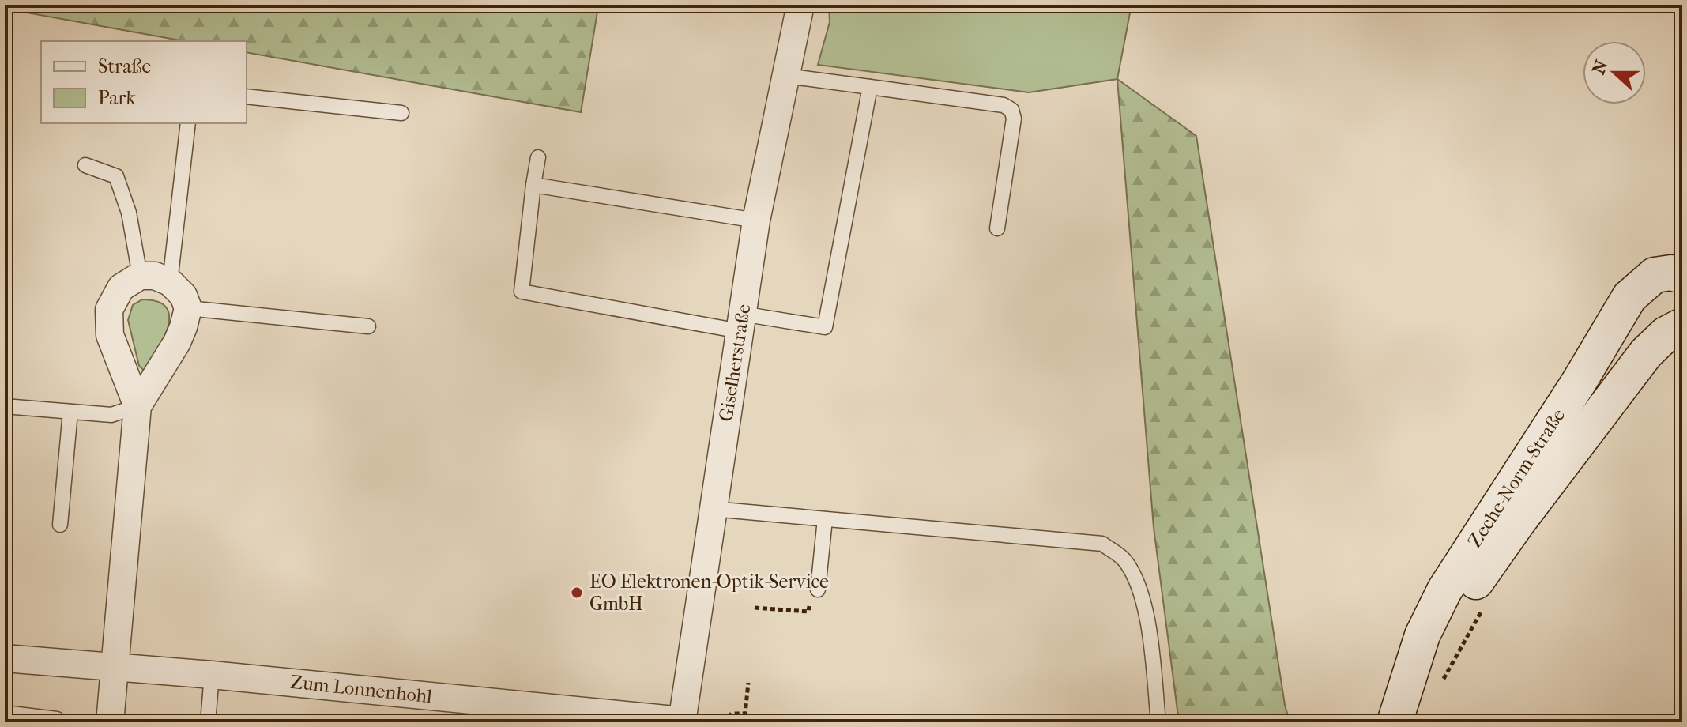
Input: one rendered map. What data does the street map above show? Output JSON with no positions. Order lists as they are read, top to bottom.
{
  "streets": {
    "main road": ["Zeche-Norm-Straße"],
    "street": ["Giselherstraße", "Zum Lonnenhohl"]
  },
  "crossings": [
    ["Giselherstraße", "Zum Lonnenhohl"]
  ],
  "places": ["EO Elektronen-Optik-Service GmbH"],
  "legend": ["Straße", "Park"],
  "north": "left"
}
